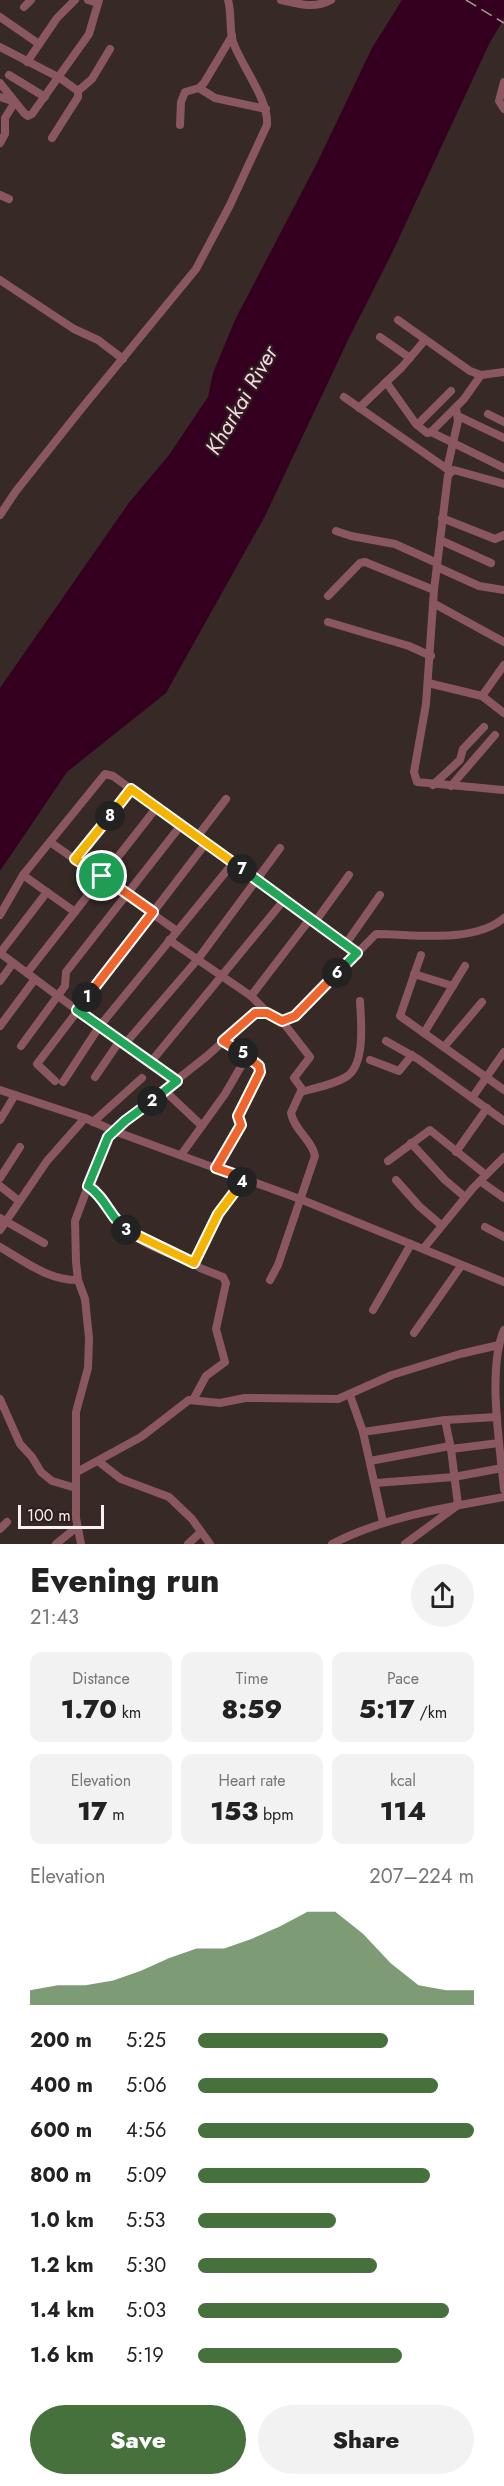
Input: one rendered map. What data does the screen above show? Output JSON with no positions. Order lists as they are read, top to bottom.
{
  "water": ["Kharkai River"],
  "scale_bar": "100 m",
  "page": {
    "pins": [
      "8",
      "7",
      "6",
      "1",
      "5",
      "2",
      "4",
      "3"
    ],
    "scale": "100 m",
    "heading": ["Evening run", "21:43"],
    "stats": [
      ["Distance", "1.70 km"],
      ["Time", "8:59"],
      ["Pace", "5:17 /km"],
      ["Elevation", "17 m"],
      ["Heart rate", "153 bpm"],
      ["kcal", "114"]
    ],
    "chart": ["Elevation", "207–224 m"],
    "list": [
      {
        "name": "200 m",
        "note": "5:25"
      },
      {
        "name": "400 m",
        "note": "5:06"
      },
      {
        "name": "600 m",
        "note": "4:56"
      },
      {
        "name": "800 m",
        "note": "5:09"
      },
      {
        "name": "1.0 km",
        "note": "5:53"
      },
      {
        "name": "1.2 km",
        "note": "5:30"
      },
      {
        "name": "1.4 km",
        "note": "5:03"
      },
      {
        "name": "1.6 km",
        "note": "5:19"
      }
    ],
    "buttons": ["Save", "Share"]
  }
}
